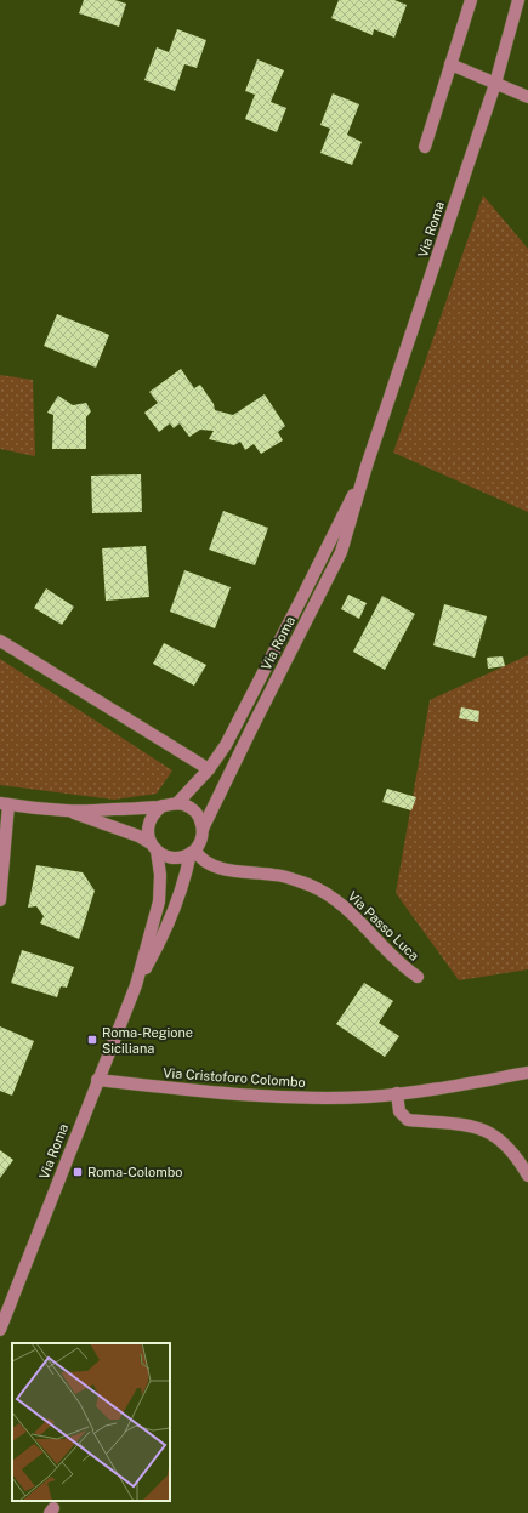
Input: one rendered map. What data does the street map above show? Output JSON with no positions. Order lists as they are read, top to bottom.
{
  "streets": {
    "street": ["Via Roma", "Via Passo Luca", "Via Cristoforo Colombo"]
  },
  "crossings": [
    ["Via Roma", "Via Passo Luca"],
    ["Via Roma", "Via Cristoforo Colombo"]
  ],
  "places": {
    "transit": ["Roma-Regione Siciliana", "Roma-Colombo"]
  }
}
